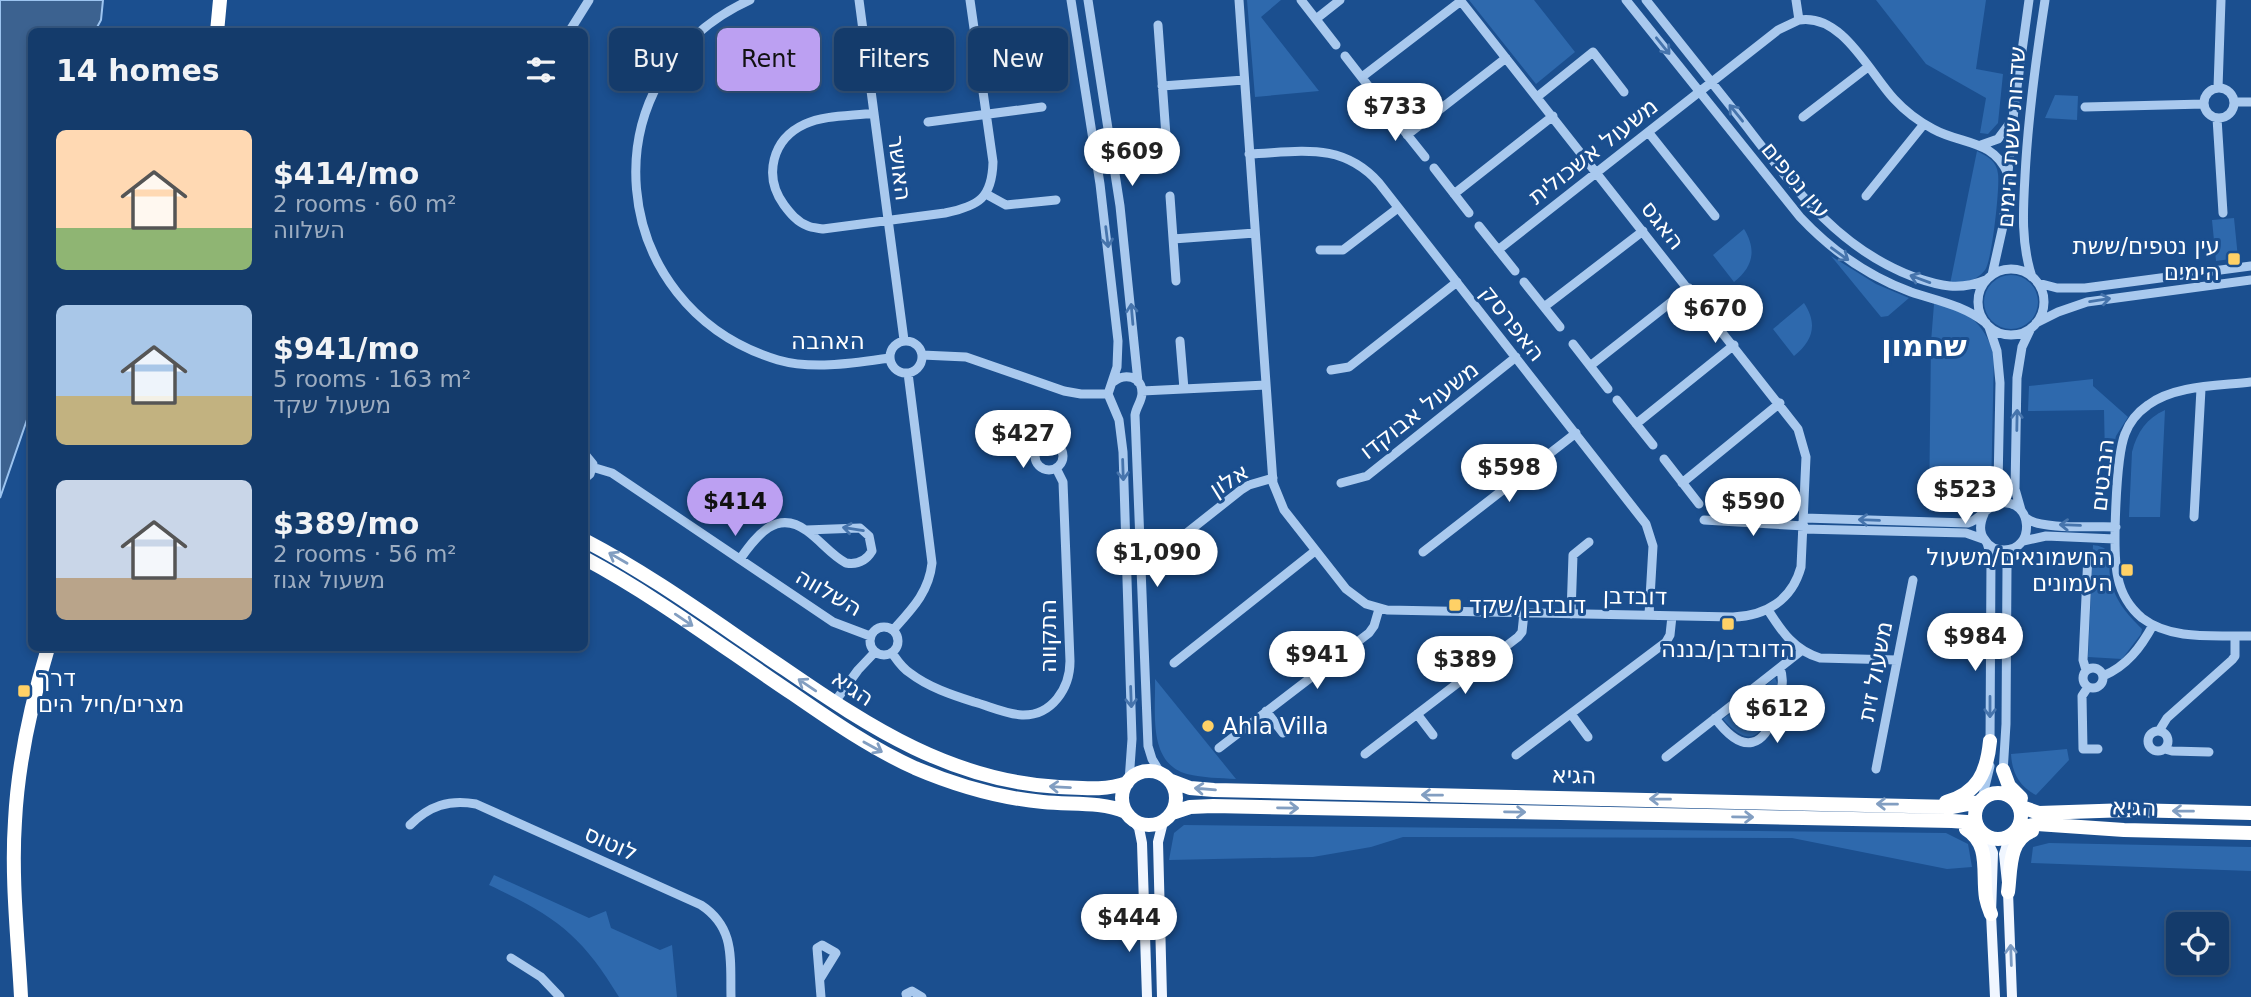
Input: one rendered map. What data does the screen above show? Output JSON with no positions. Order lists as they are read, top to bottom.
{
  "streets": {
    "highway": ["הגיא"],
    "street": [
      "שדרות ששת הימים",
      "משעול אשכולית",
      "האושר",
      "עין נטפים",
      "האגס",
      "האפרסק",
      "האהבה",
      "משעול אבוקדו",
      "הנבטים",
      "אלון",
      "השלווה",
      "דובדבן",
      "התקווה",
      "משעול זית",
      "לוטוס"
    ]
  },
  "crossings": [
    ["שדרות ששת הימים", "עין נטפים"],
    ["משעול אשכולית", "עין נטפים"],
    ["משעול אשכולית", "האגס"],
    ["האושר", "האהבה"],
    ["האפרסק", "משעול אבוקדו"],
    ["האפרסק", "דובדבן"],
    ["אלון", "דובדבן"],
    ["השלווה", "התקווה"]
  ],
  "districts": ["שחמון"],
  "places": {
    "transit": [
      "עין נטפים/ששת הימים",
      "החשמונאים/משעול העמונים",
      "דובדבן/שקד",
      "הדובדבן/בננה",
      "דרך מצרים/חיל הים"
    ],
    "other": ["Ahla Villa"]
  },
  "page": {
    "chip": [
      "Buy",
      "Rent",
      "Filters",
      "New"
    ],
    "heading": "14 homes",
    "price": [
      "$733",
      "$609",
      "$670",
      "$427",
      "$598",
      "$523",
      "$414",
      "$590",
      "$1,090",
      "$984",
      "$941",
      "$389",
      "$612",
      "$444"
    ],
    "list": [
      {
        "name": "$414/mo",
        "note": "2 rooms · 60 m² · השלווה"
      },
      {
        "name": "$941/mo",
        "note": "5 rooms · 163 m² · משעול שקד"
      },
      {
        "name": "$389/mo",
        "note": "2 rooms · 56 m² · משעול אגוז"
      }
    ]
  }
}
